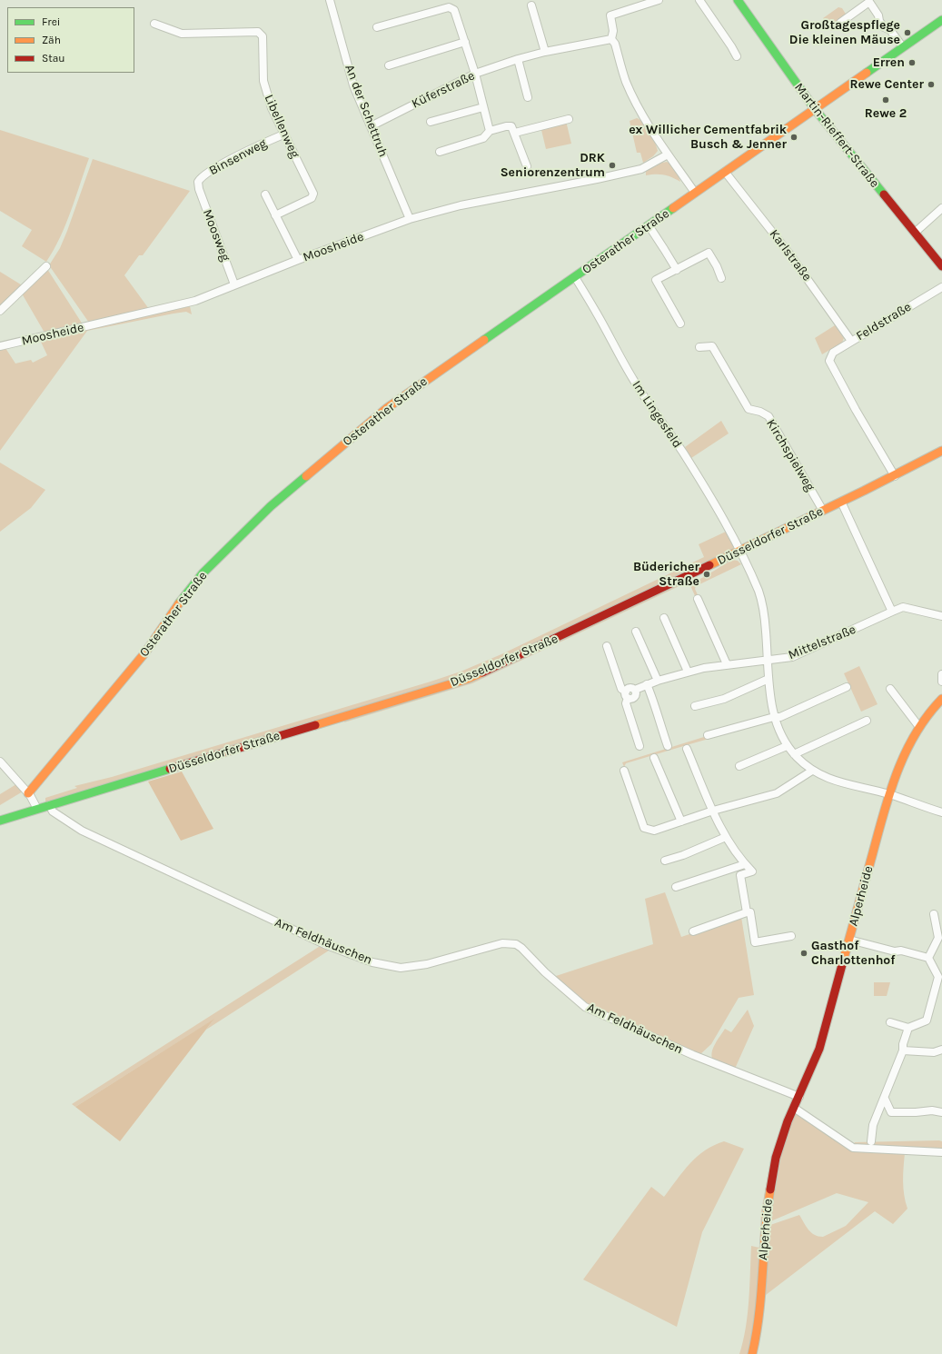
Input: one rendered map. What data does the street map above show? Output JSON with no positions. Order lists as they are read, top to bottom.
{
  "streets": {
    "street": [
      "Küferstraße",
      "An der Schettruh",
      "Libellenweg",
      "Martin-Rieffert-Straße",
      "Binsenweg",
      "Moosweg",
      "Osterather Straße",
      "Moosheide",
      "Karlstraße",
      "Feldstraße",
      "Im Lingesfeld",
      "Kirchspielweg",
      "Düsseldorfer Straße",
      "Mittelstraße",
      "Alperheide",
      "Am Feldhäuschen"
    ]
  },
  "crossings": [
    ["Küferstraße", "An der Schettruh"],
    ["An der Schettruh", "Moosheide"],
    ["Libellenweg", "Binsenweg"],
    ["Martin-Rieffert-Straße", "Osterather Straße"],
    ["Binsenweg", "Moosweg"],
    ["Moosweg", "Moosheide"],
    ["Osterather Straße", "Karlstraße"],
    ["Osterather Straße", "Im Lingesfeld"],
    ["Karlstraße", "Feldstraße"],
    ["Feldstraße", "Düsseldorfer Straße"],
    ["Im Lingesfeld", "Düsseldorfer Straße"],
    ["Kirchspielweg", "Düsseldorfer Straße"],
    ["Düsseldorfer Straße", "Am Feldhäuschen"],
    ["Alperheide", "Am Feldhäuschen"]
  ],
  "places": [
    "Großtagespflege Die kleinen Mäuse",
    "Erren",
    "Rewe Center",
    "Rewe 2",
    "ex Willicher Cementfabrik Busch & Jenner",
    "DRK Seniorenzentrum",
    "Büdericher Straße",
    "Gasthof Charlottenhof"
  ],
  "legend": ["Frei", "Zäh", "Stau"]
}
